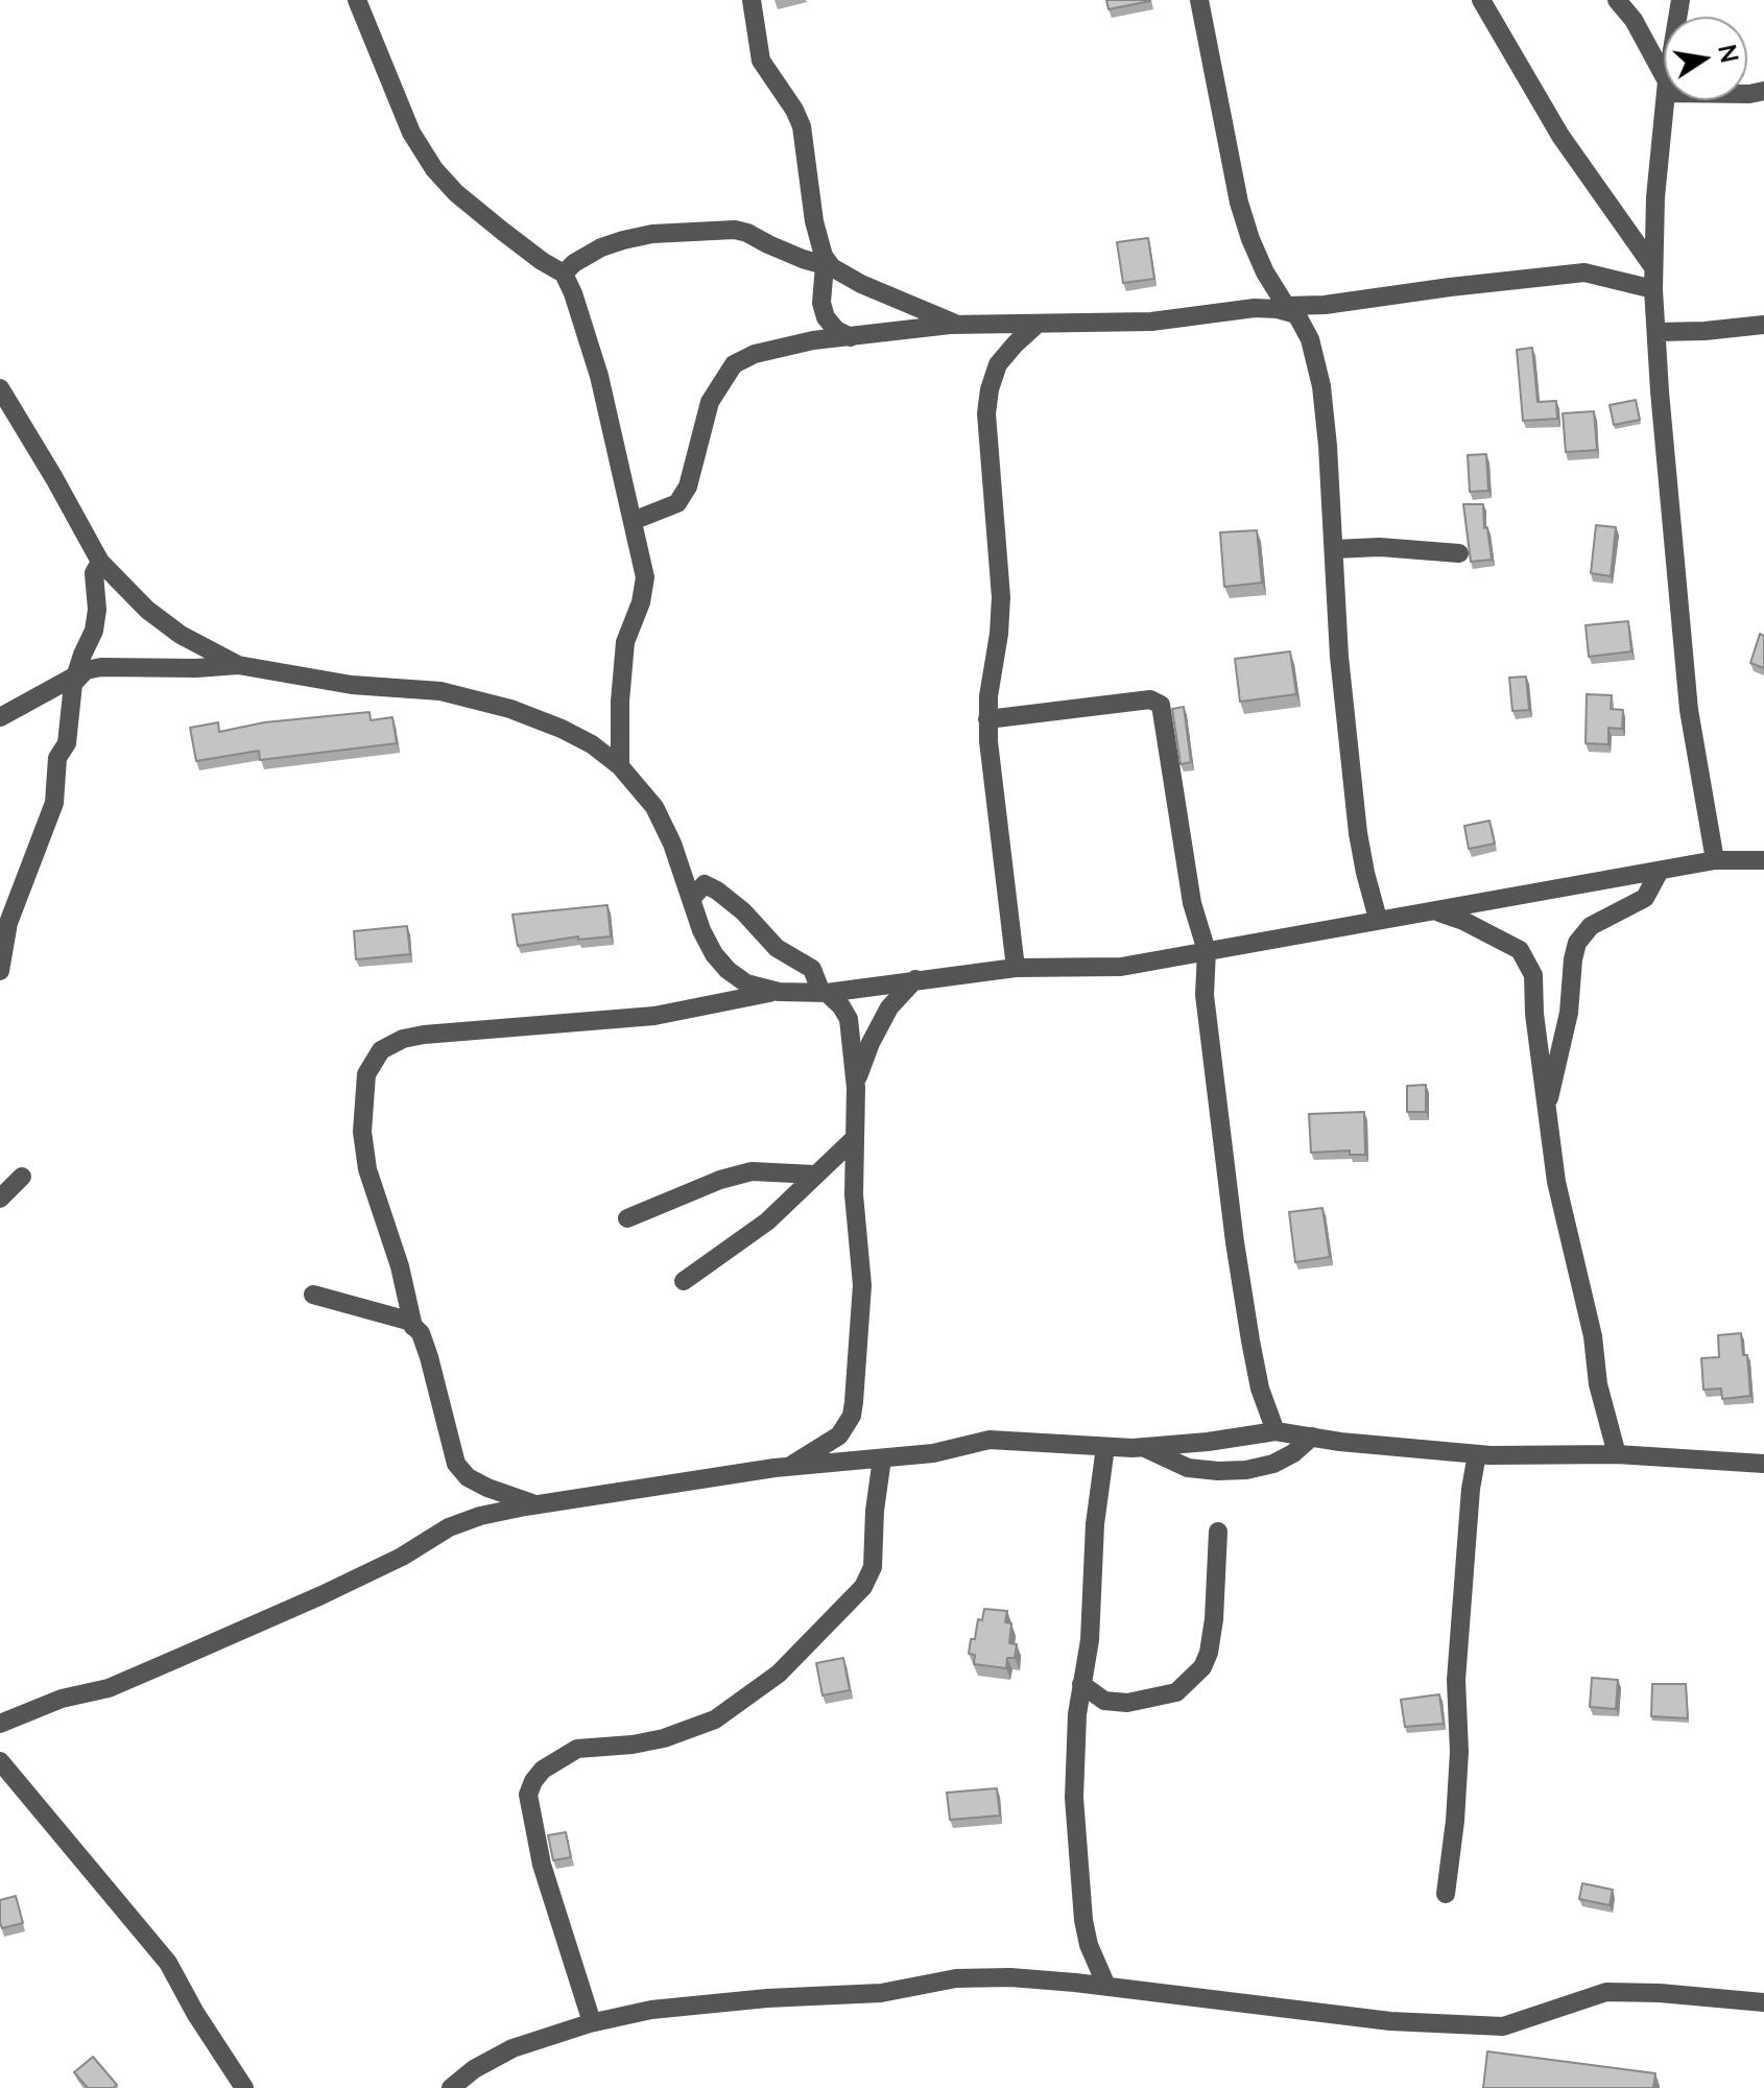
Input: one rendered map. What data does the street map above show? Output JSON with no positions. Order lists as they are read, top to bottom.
{
  "north": "right"
}
